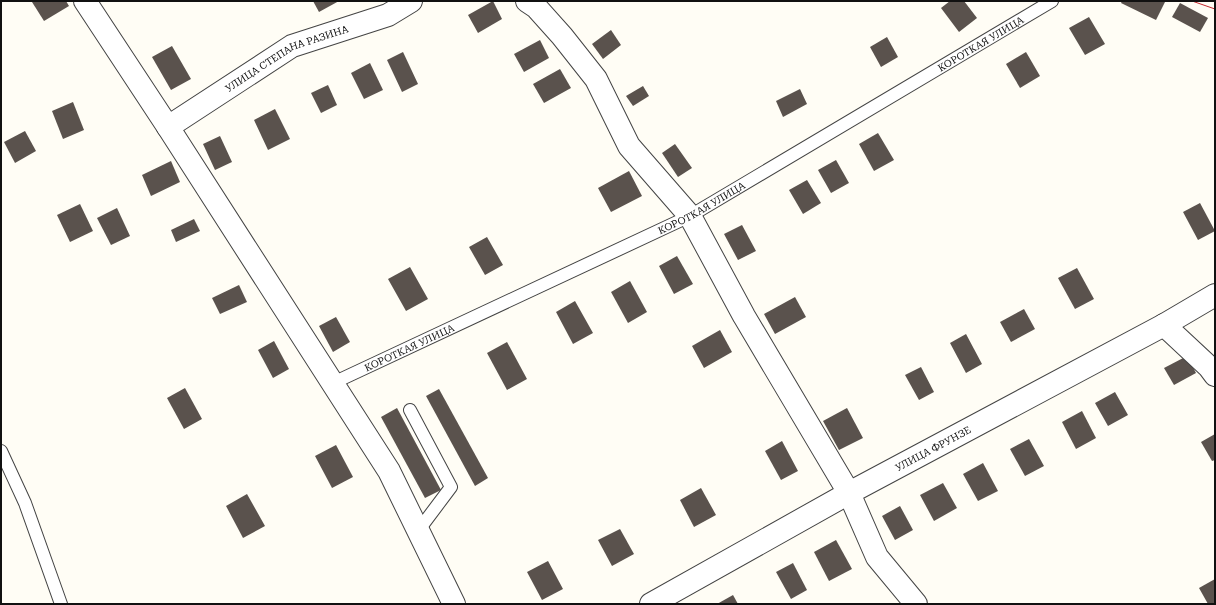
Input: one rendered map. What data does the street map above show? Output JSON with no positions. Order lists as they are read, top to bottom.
{
  "streets": {
    "street": ["УЛИЦА СТЕПАНА РАЗИНА", "УЛИЦА ФРУНЗЕ"],
    "lane": ["КОРОТКАЯ УЛИЦА"]
  }
}
